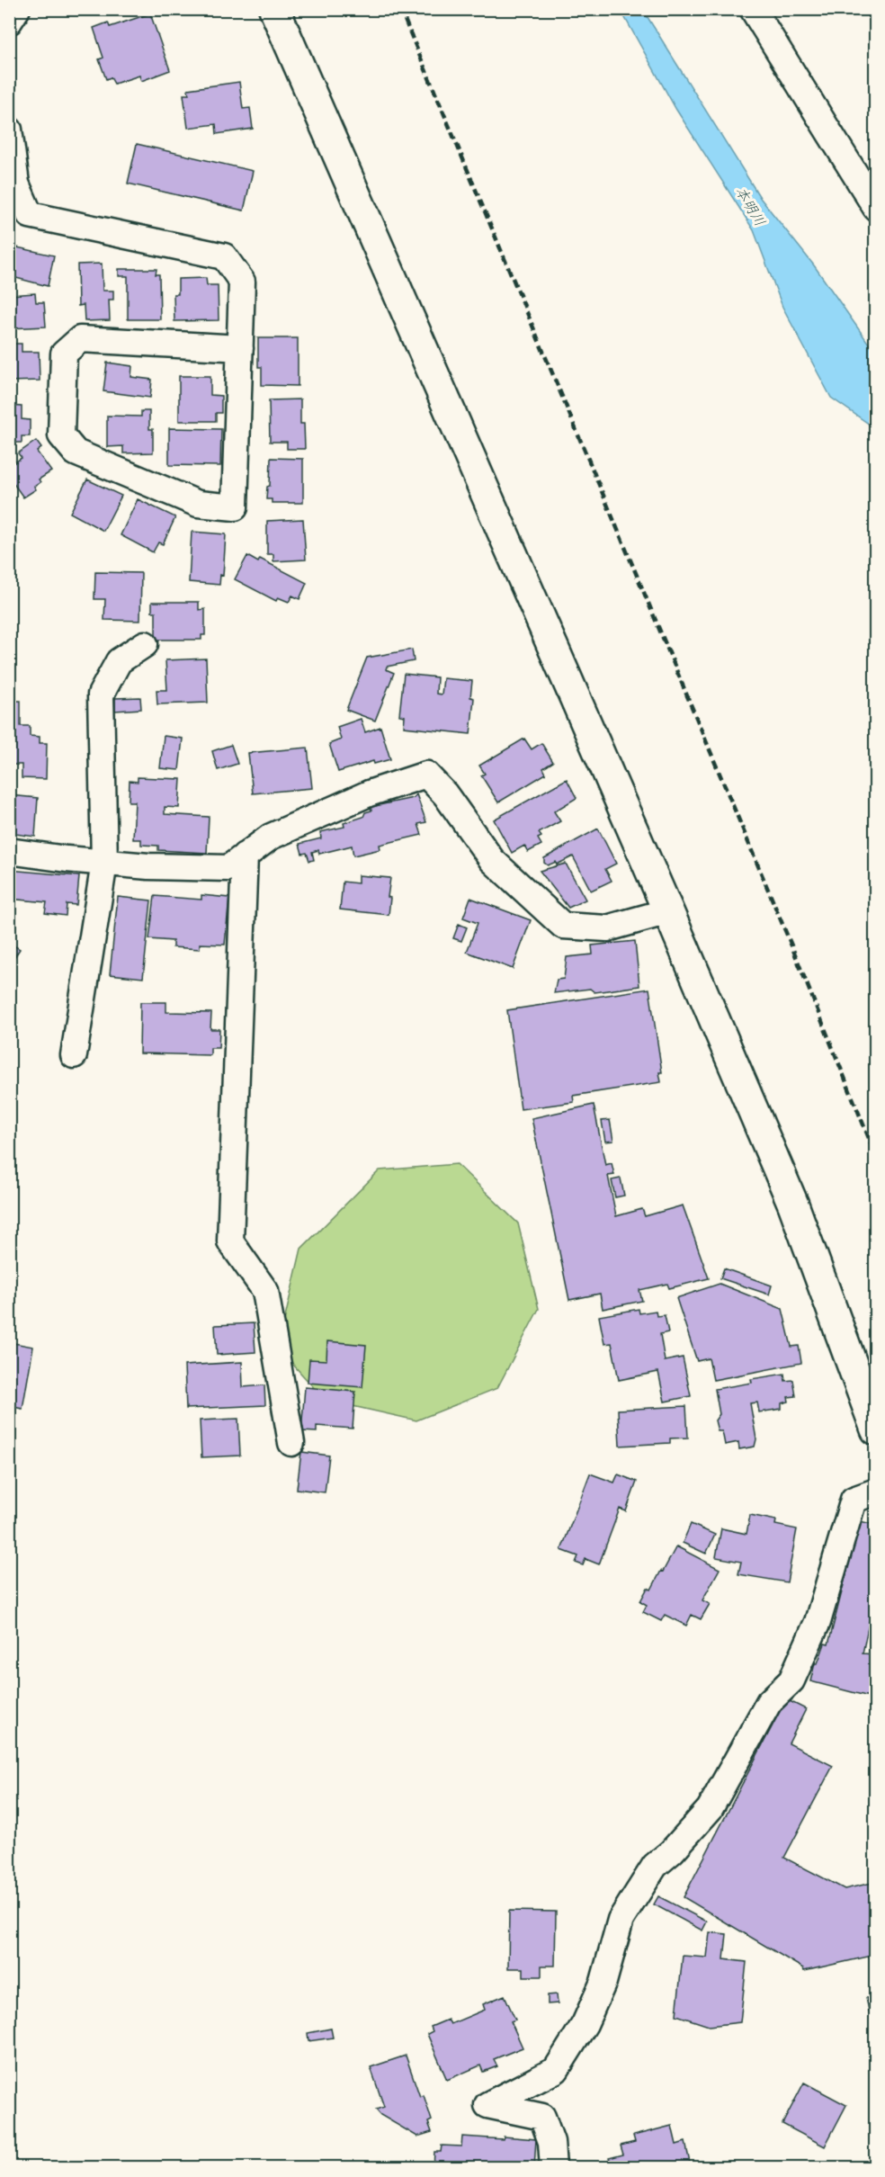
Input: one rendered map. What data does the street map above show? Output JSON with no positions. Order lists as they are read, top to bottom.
{
  "water": ["本明川"]
}
